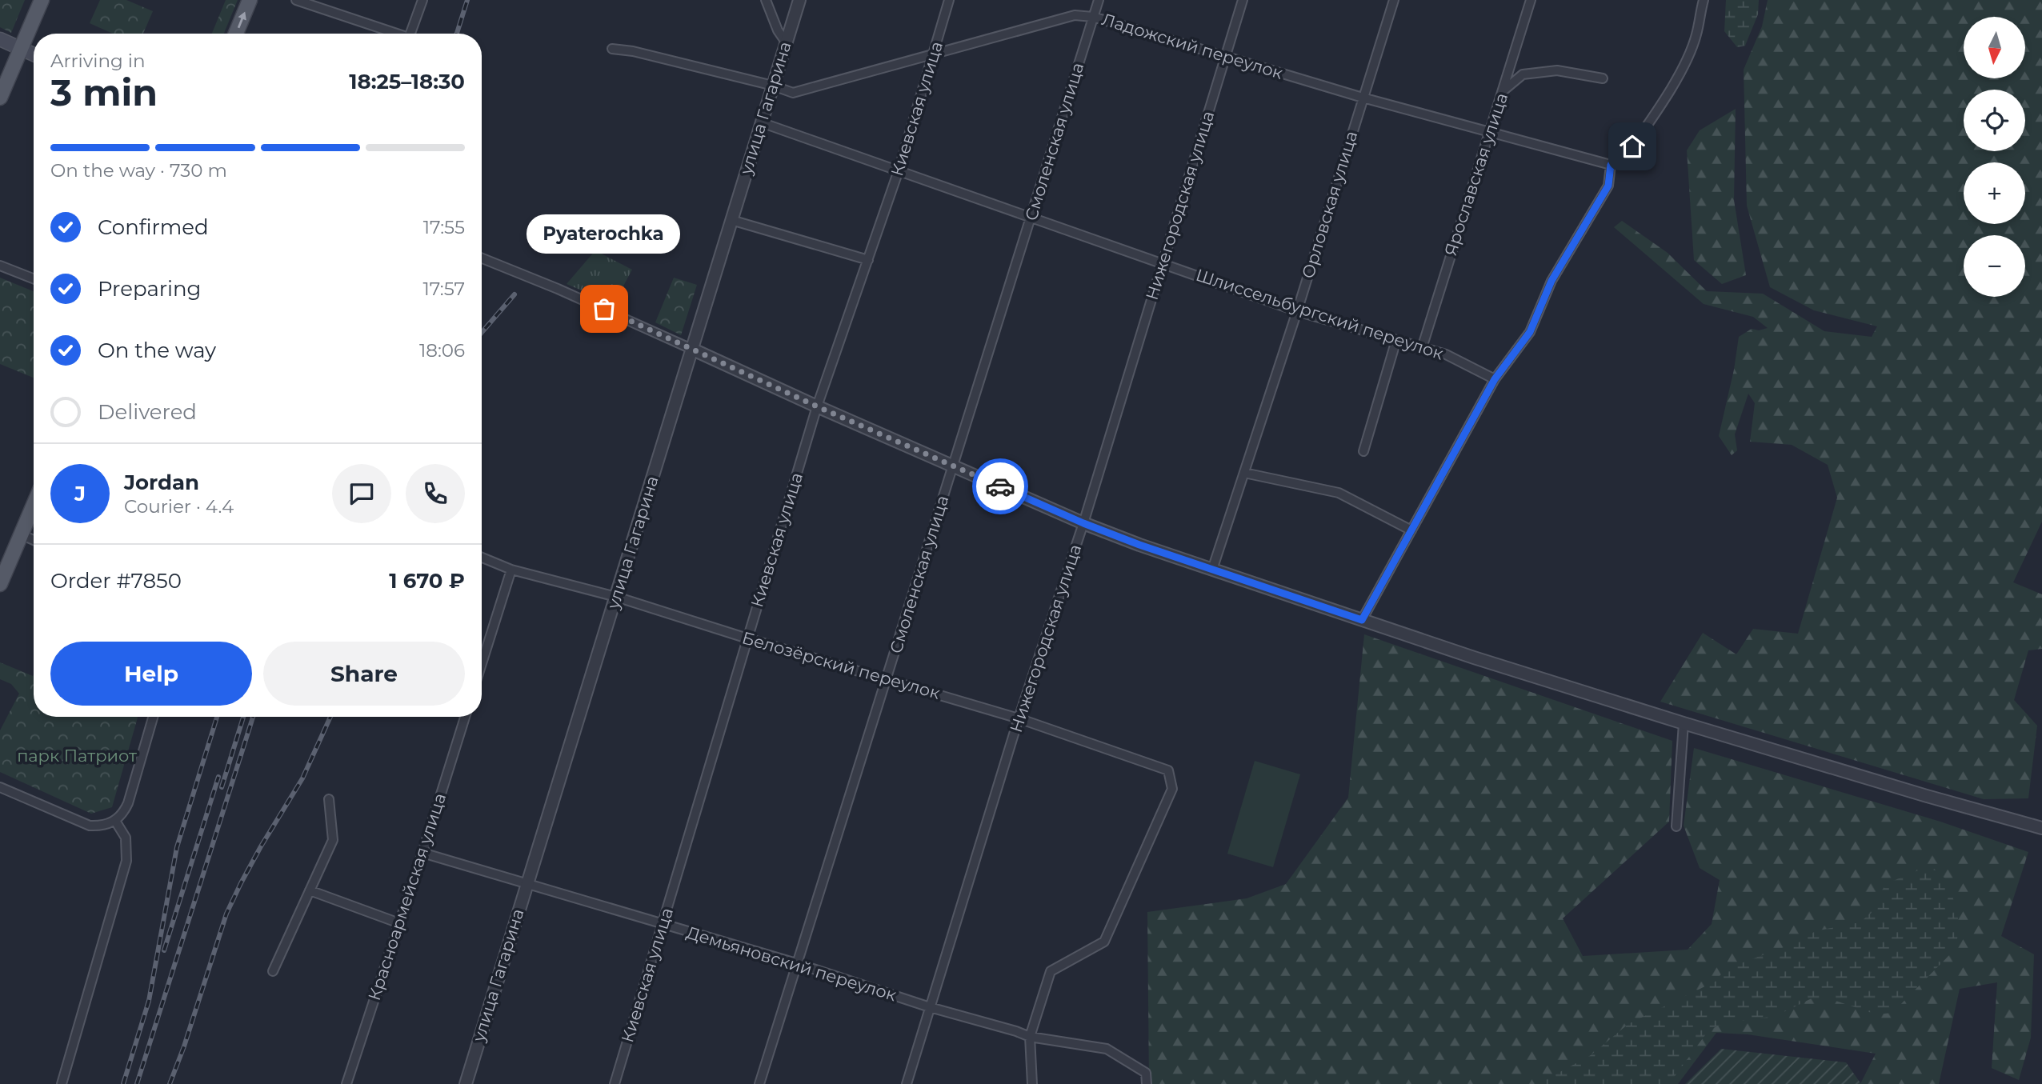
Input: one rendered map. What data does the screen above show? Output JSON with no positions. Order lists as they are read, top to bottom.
{
  "streets": {
    "street": [
      "Ладожский переулок",
      "улица Гагарина",
      "Киевская улица",
      "Смоленская улица",
      "Ярославская улица",
      "Орловская улица",
      "Нижегородская улица",
      "Шлиссельбургский переулок",
      "Белозёрский переулок",
      "Красноармейская улица",
      "Демьяновский переулок"
    ]
  },
  "crossings": [
    ["Ладожский переулок", "улица Гагарина"],
    ["Ладожский переулок", "Киевская улица"],
    ["Ладожский переулок", "Смоленская улица"],
    ["Ладожский переулок", "Ярославская улица"],
    ["Ладожский переулок", "Орловская улица"],
    ["Ладожский переулок", "Нижегородская улица"],
    ["улица Гагарина", "Шлиссельбургский переулок"],
    ["улица Гагарина", "Белозёрский переулок"],
    ["улица Гагарина", "Демьяновский переулок"],
    ["Киевская улица", "Шлиссельбургский переулок"],
    ["Киевская улица", "Белозёрский переулок"],
    ["Киевская улица", "Демьяновский переулок"],
    ["Смоленская улица", "Шлиссельбургский переулок"],
    ["Смоленская улица", "Белозёрский переулок"],
    ["Смоленская улица", "Демьяновский переулок"],
    ["Ярославская улица", "Шлиссельбургский переулок"],
    ["Орловская улица", "Шлиссельбургский переулок"],
    ["Нижегородская улица", "Шлиссельбургский переулок"],
    ["Нижегородская улица", "Белозёрский переулок"],
    ["Нижегородская улица", "Демьяновский переулок"],
    ["Белозёрский переулок", "Демьяновский переулок"],
    ["Красноармейская улица", "Демьяновский переулок"]
  ],
  "parks": ["парк Патриот"],
  "places": ["Pyaterochka"],
  "north": "bottom",
  "page": {
    "map_buttons": ["+", "−"],
    "heading": ["3 min", "Arriving in", "18:25–18:30"],
    "panel": [
      "Jordan",
      "Courier · 4.4",
      "Order #7850",
      "1 670 ₽"
    ],
    "bar": "On the way · 730 m",
    "list": [
      ["Confirmed", "17:55"],
      ["Preparing", "17:57"],
      ["On the way", "18:06"],
      "Delivered"
    ],
    "bubble": "Pyaterochka",
    "round": "J",
    "buttons": ["Help", "Share"]
  }
}
